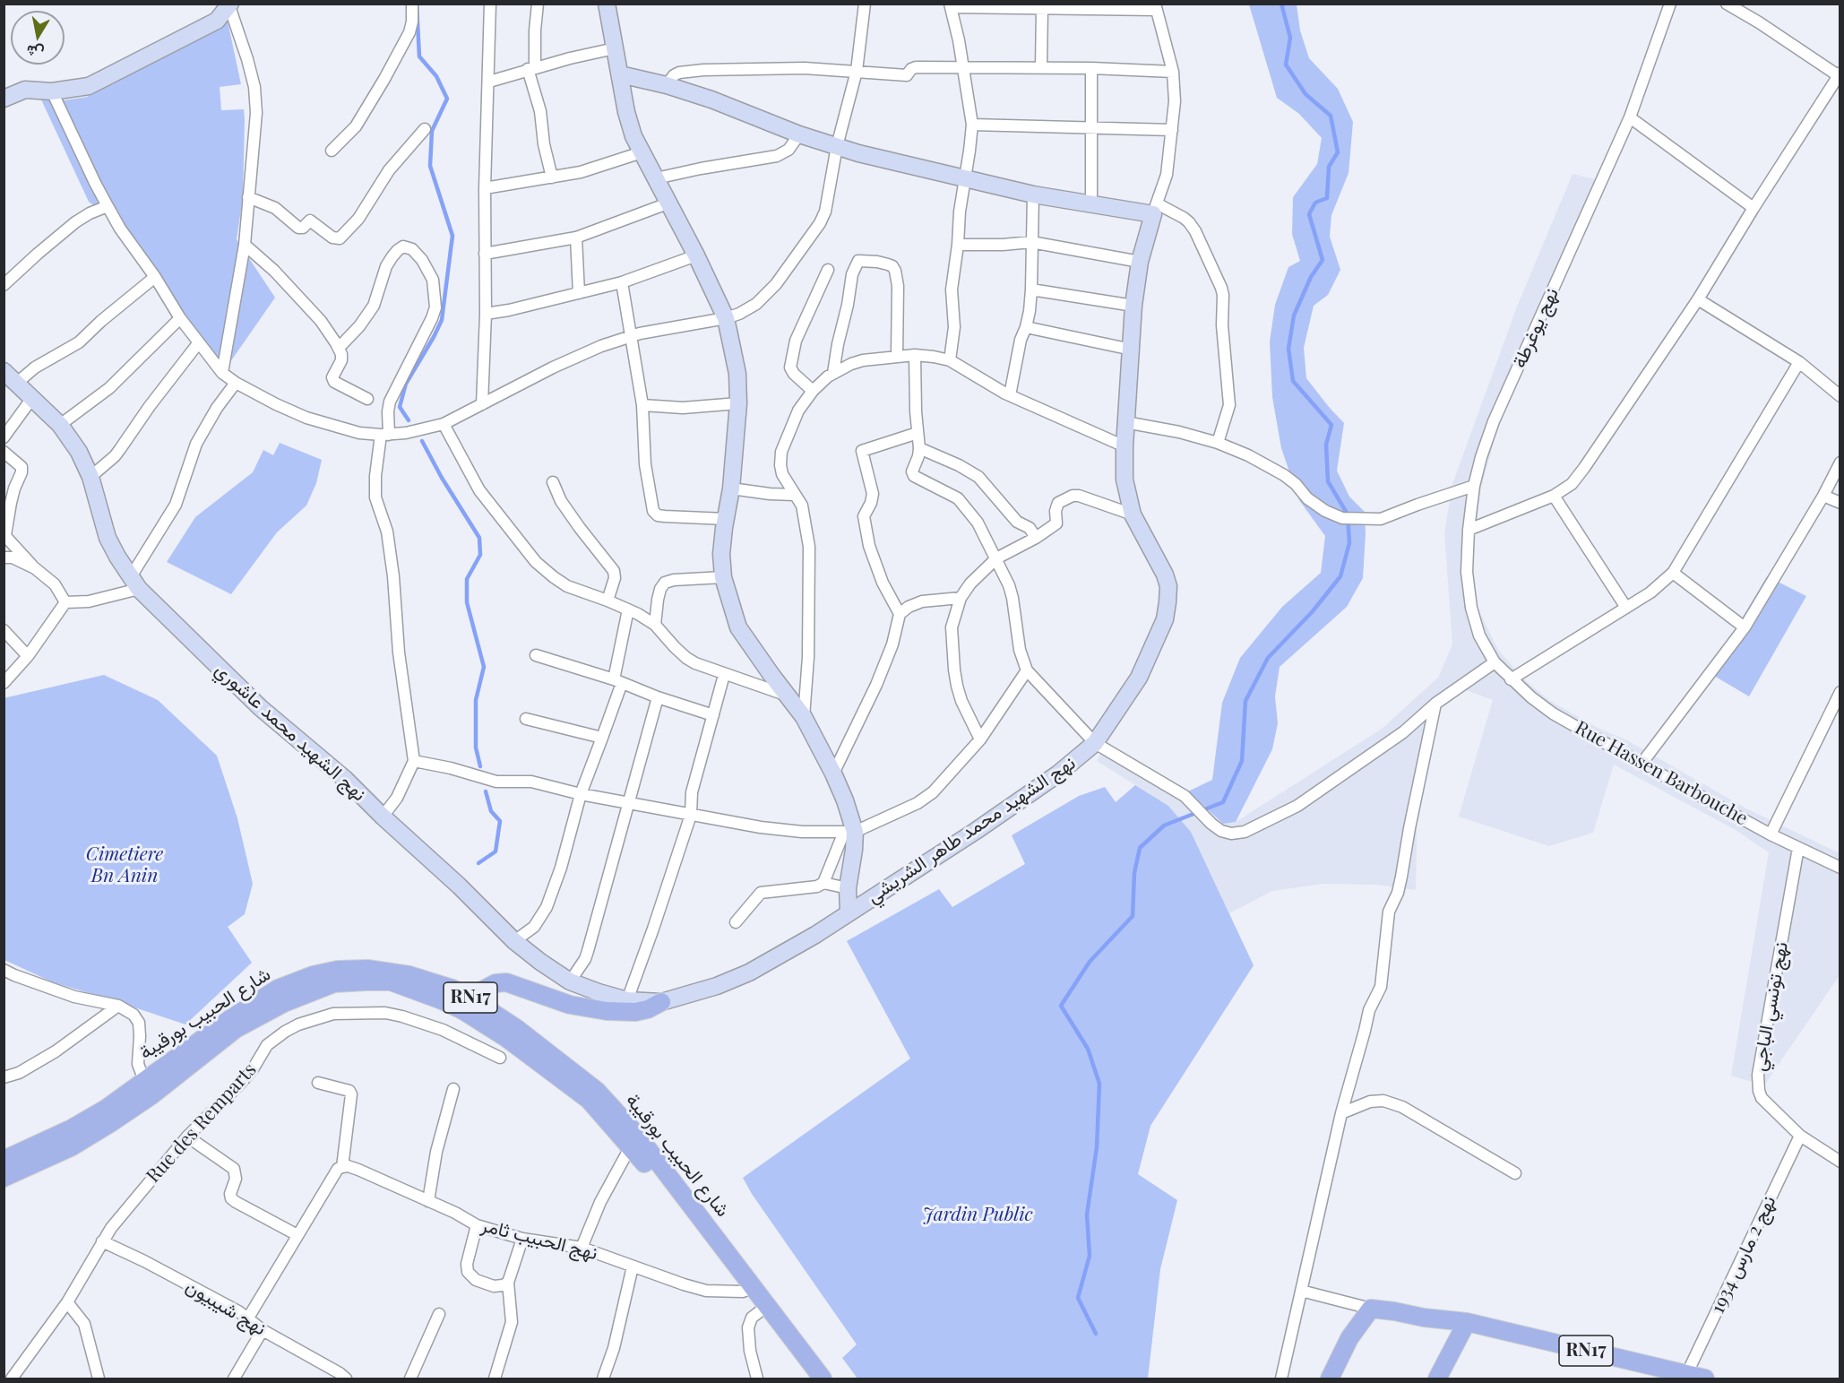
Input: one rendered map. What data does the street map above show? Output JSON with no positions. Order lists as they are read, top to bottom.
{
  "streets": {
    "main road": ["RN17", "شارع الحبيب بورقيبة"],
    "street": [
      "نهج يوغرطة",
      "نهج الشهيد محمد عاشوري",
      "Rue Hassen Barbouche",
      "نهج الشهيد محمد طاهر الشريشي",
      "نهج تونسي الباجي",
      "Rue des Remparts",
      "نهج الحبيب ثامر",
      "نهج 2 مارس 1934",
      "نهج شيبيون"
    ]
  },
  "crossings": [
    ["نهج يوغرطة", "Rue Hassen Barbouche"],
    ["نهج الشهيد محمد عاشوري", "نهج الشهيد محمد طاهر الشريشي"],
    ["Rue Hassen Barbouche", "نهج تونسي الباجي"],
    ["RN17", "نهج 2 مارس 1934"],
    ["نهج تونسي الباجي", "نهج 2 مارس 1934"],
    ["شارع الحبيب بورقيبة", "نهج الحبيب ثامر"],
    ["Rue des Remparts", "نهج شيبيون"]
  ],
  "parks": ["Cimetiere Bn Anin", "Jardin Public"],
  "north": "bottom"
}
